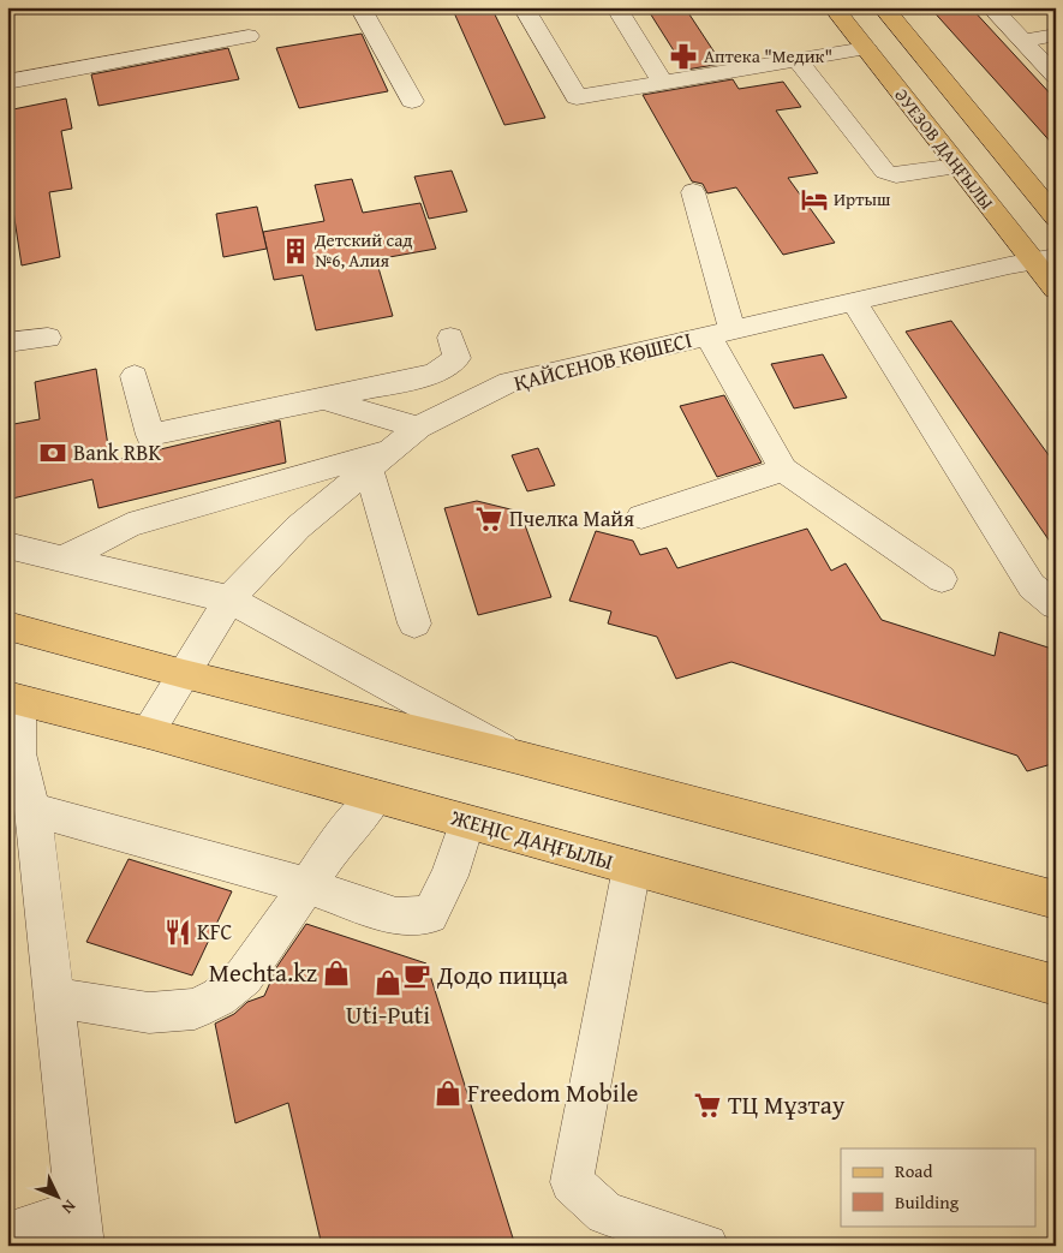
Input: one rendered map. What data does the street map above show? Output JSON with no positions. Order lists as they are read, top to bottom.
{
  "streets": {
    "main road": ["ӘУЕЗОВ ДАҢҒЫЛЫ", "ЖЕҢІС ДАҢҒЫЛЫ"],
    "street": ["ҚАЙСЕНОВ КӨШЕСІ"]
  },
  "crossings": [
    ["ӘУЕЗОВ ДАҢҒЫЛЫ", "ҚАЙСЕНОВ КӨШЕСІ"],
    ["ҚАЙСЕНОВ КӨШЕСІ", "ЖЕҢІС ДАҢҒЫЛЫ"]
  ],
  "places": {
    "pharmacy": ["Аптека \"Медик\""],
    "hotel": ["Иртыш"],
    "building": ["Детский сад №6, Алия"],
    "bank": ["Bank RBK"],
    "supermarket": ["Пчелка Майя", "ТЦ Мұзтау"],
    "restaurant": ["KFC"],
    "shop": ["Mechta.kz", "Uti-Puti", "Freedom Mobile"],
    "cafe": ["Додо пицца"]
  },
  "legend": ["Road", "Building"],
  "north": "bottom right"
}
